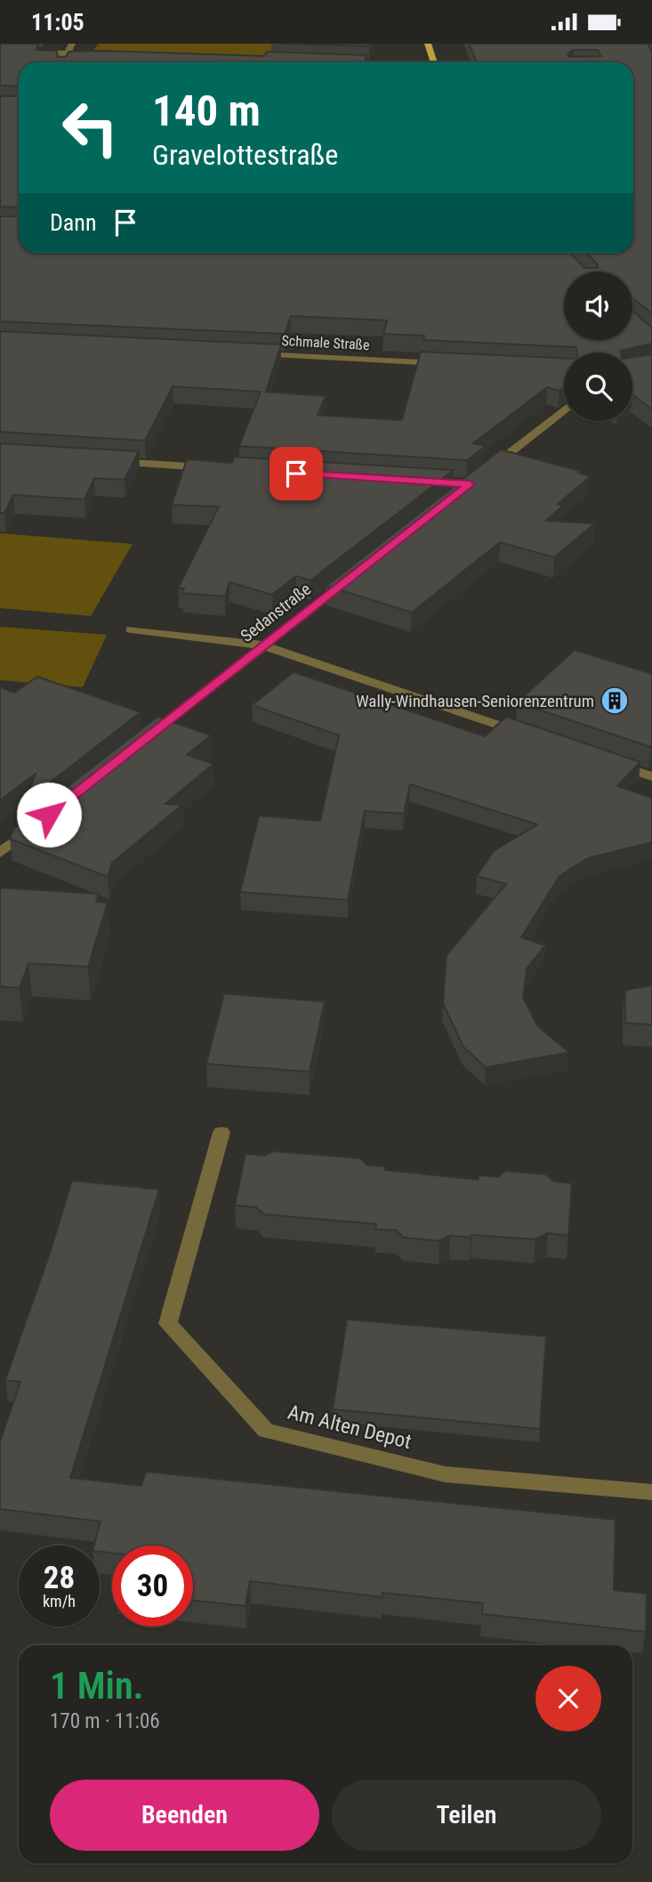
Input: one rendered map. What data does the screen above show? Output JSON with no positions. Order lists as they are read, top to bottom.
{
  "streets": {
    "street": ["Schmale Straße", "Sedanstraße", "Am Alten Depot"]
  },
  "places": {
    "building": ["Wally-Windhausen-Seniorenzentrum"]
  },
  "page": {
    "status": "11:05",
    "turn": ["140 m", "Gravelottestraße"],
    "then": "Dann",
    "speed": "28 km/h",
    "limit": "30",
    "heading": ["1 Min.", "170 m · 11:06"],
    "buttons": ["Beenden", "Teilen"]
  }
}
